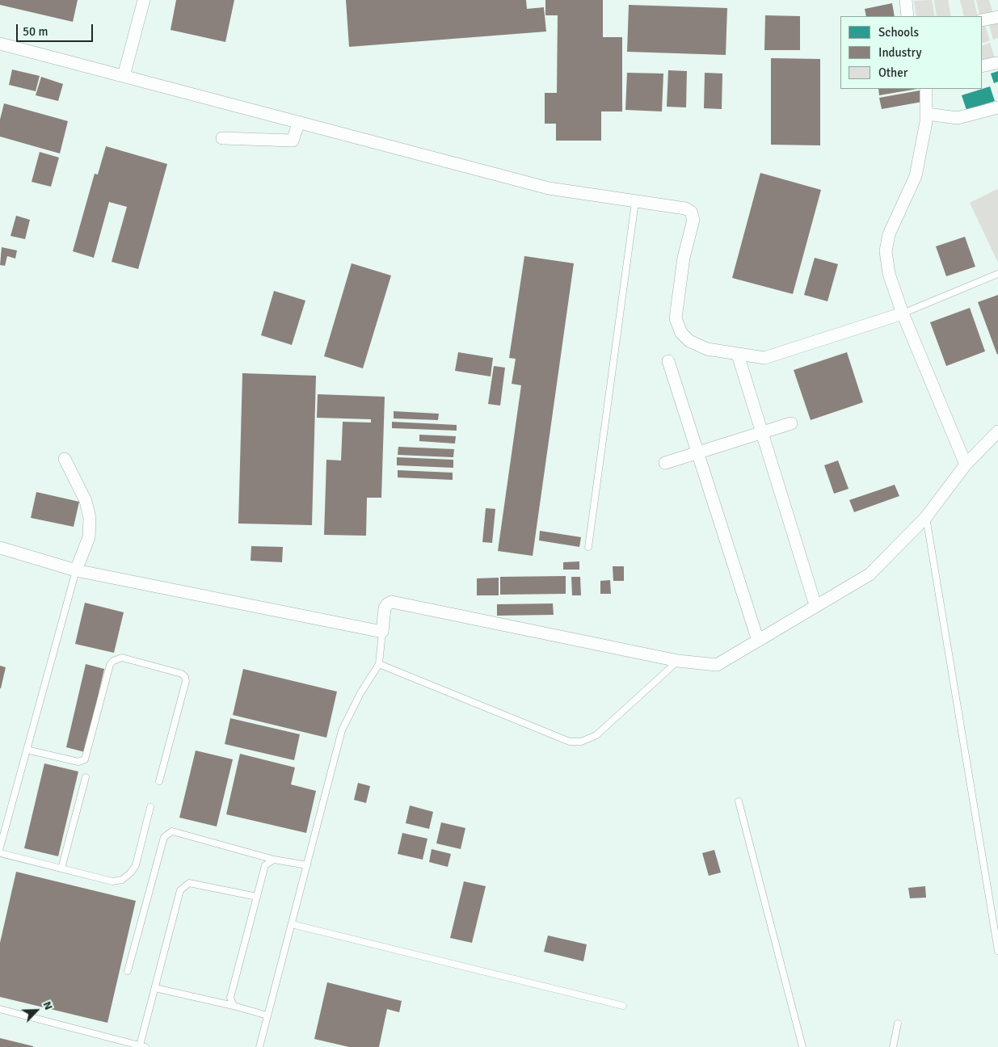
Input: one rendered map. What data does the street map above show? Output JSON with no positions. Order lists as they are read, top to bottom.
{
  "legend": ["Schools", "Industry", "Other"],
  "scale_bar": "50 m",
  "north": "top right"
}
